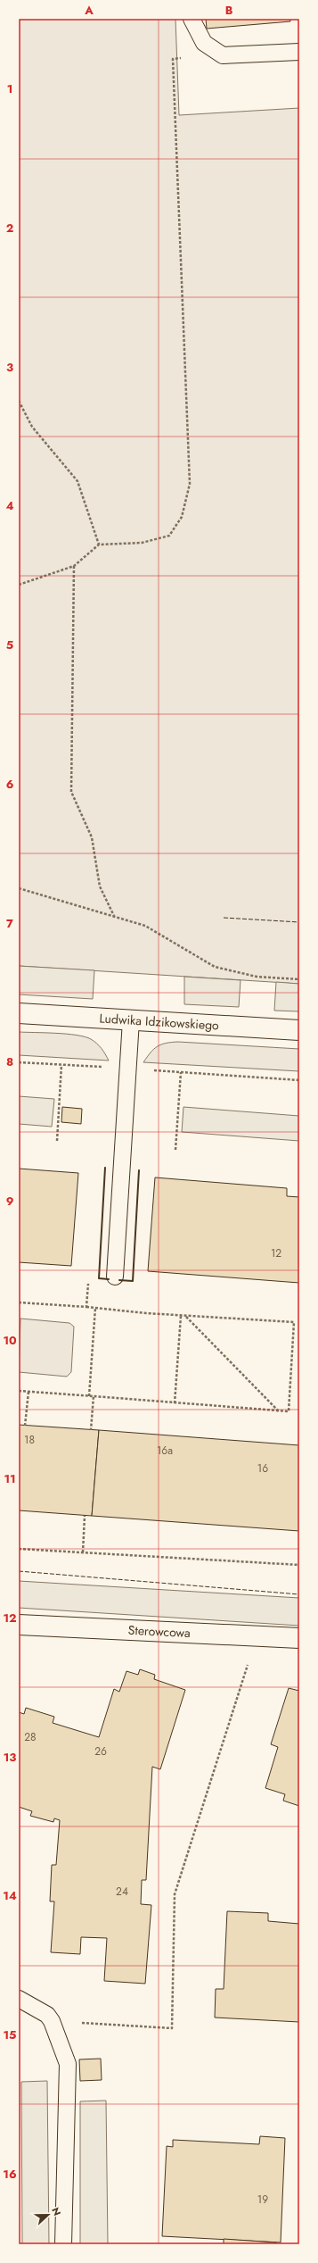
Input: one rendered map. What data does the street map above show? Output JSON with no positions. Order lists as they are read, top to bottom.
{
  "streets": {
    "street": ["Ludwika Idzikowskiego", "Sterowcowa"]
  },
  "house_numbers": [
    "12",
    "18",
    "16a",
    "16",
    "28",
    "26",
    "24",
    "19"
  ],
  "north": "right",
  "grid": {
    "columns": ["A", "B"],
    "rows": [
      "1",
      "2",
      "3",
      "4",
      "5",
      "6",
      "7",
      "8",
      "9",
      "10",
      "11",
      "12",
      "13",
      "14",
      "15",
      "16"
    ]
  }
}
